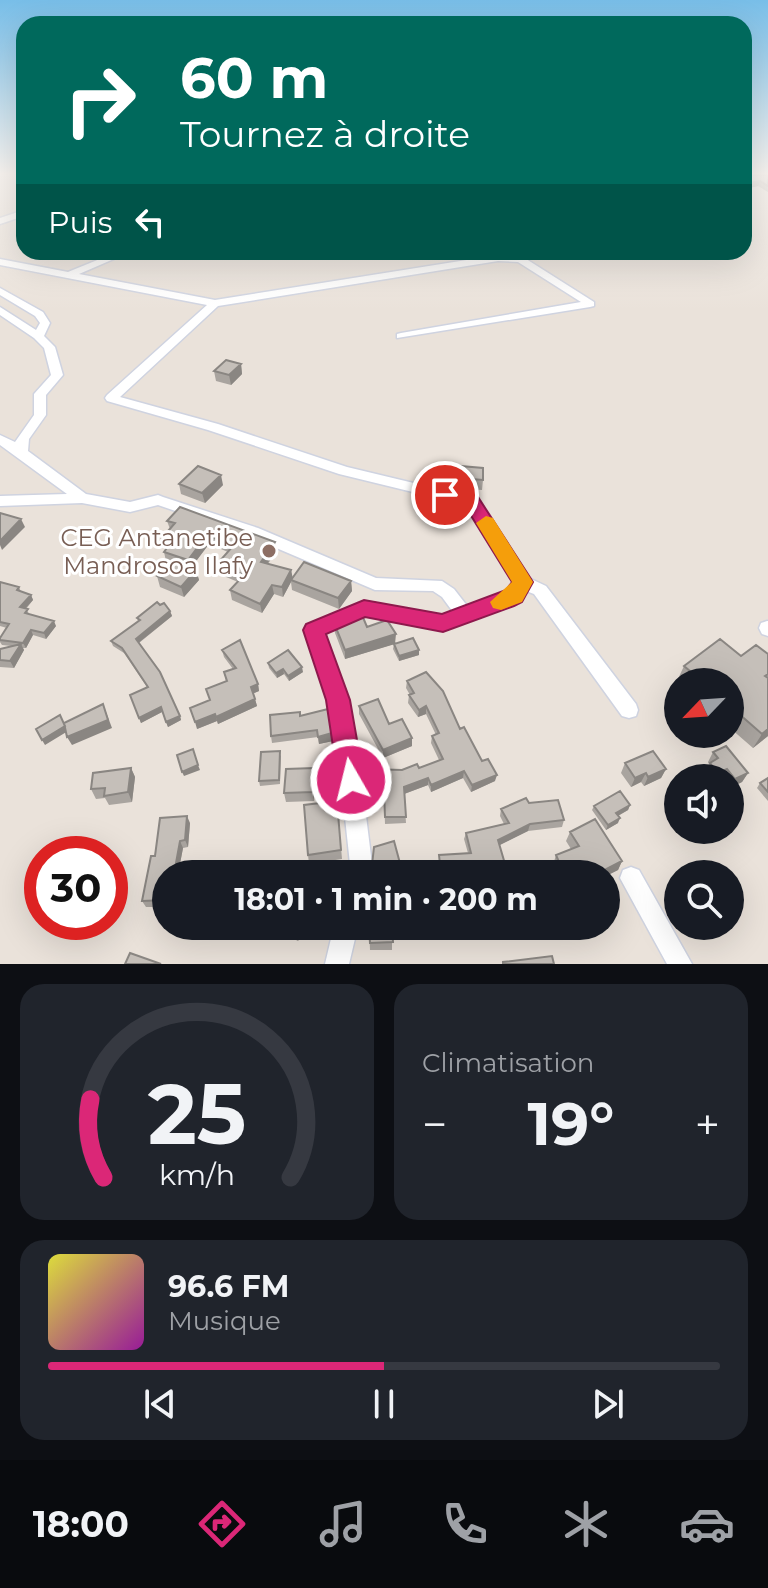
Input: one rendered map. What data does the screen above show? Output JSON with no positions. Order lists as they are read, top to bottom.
{
  "places": ["CEG Antanetibe Mandrosoa Ilafy"],
  "north": "bottom left",
  "page": {
    "turn": ["60 m", "Tournez à droite"],
    "then": "Puis",
    "limit": "30",
    "trip": "18:01 · 1 min · 200 m",
    "tile": "Climatisation",
    "heat": ["−", "19°", "+"],
    "song": ["96.6 FM", "Musique"],
    "tabs": "18:00",
    "gauge": ["25", "km/h"]
  }
}
